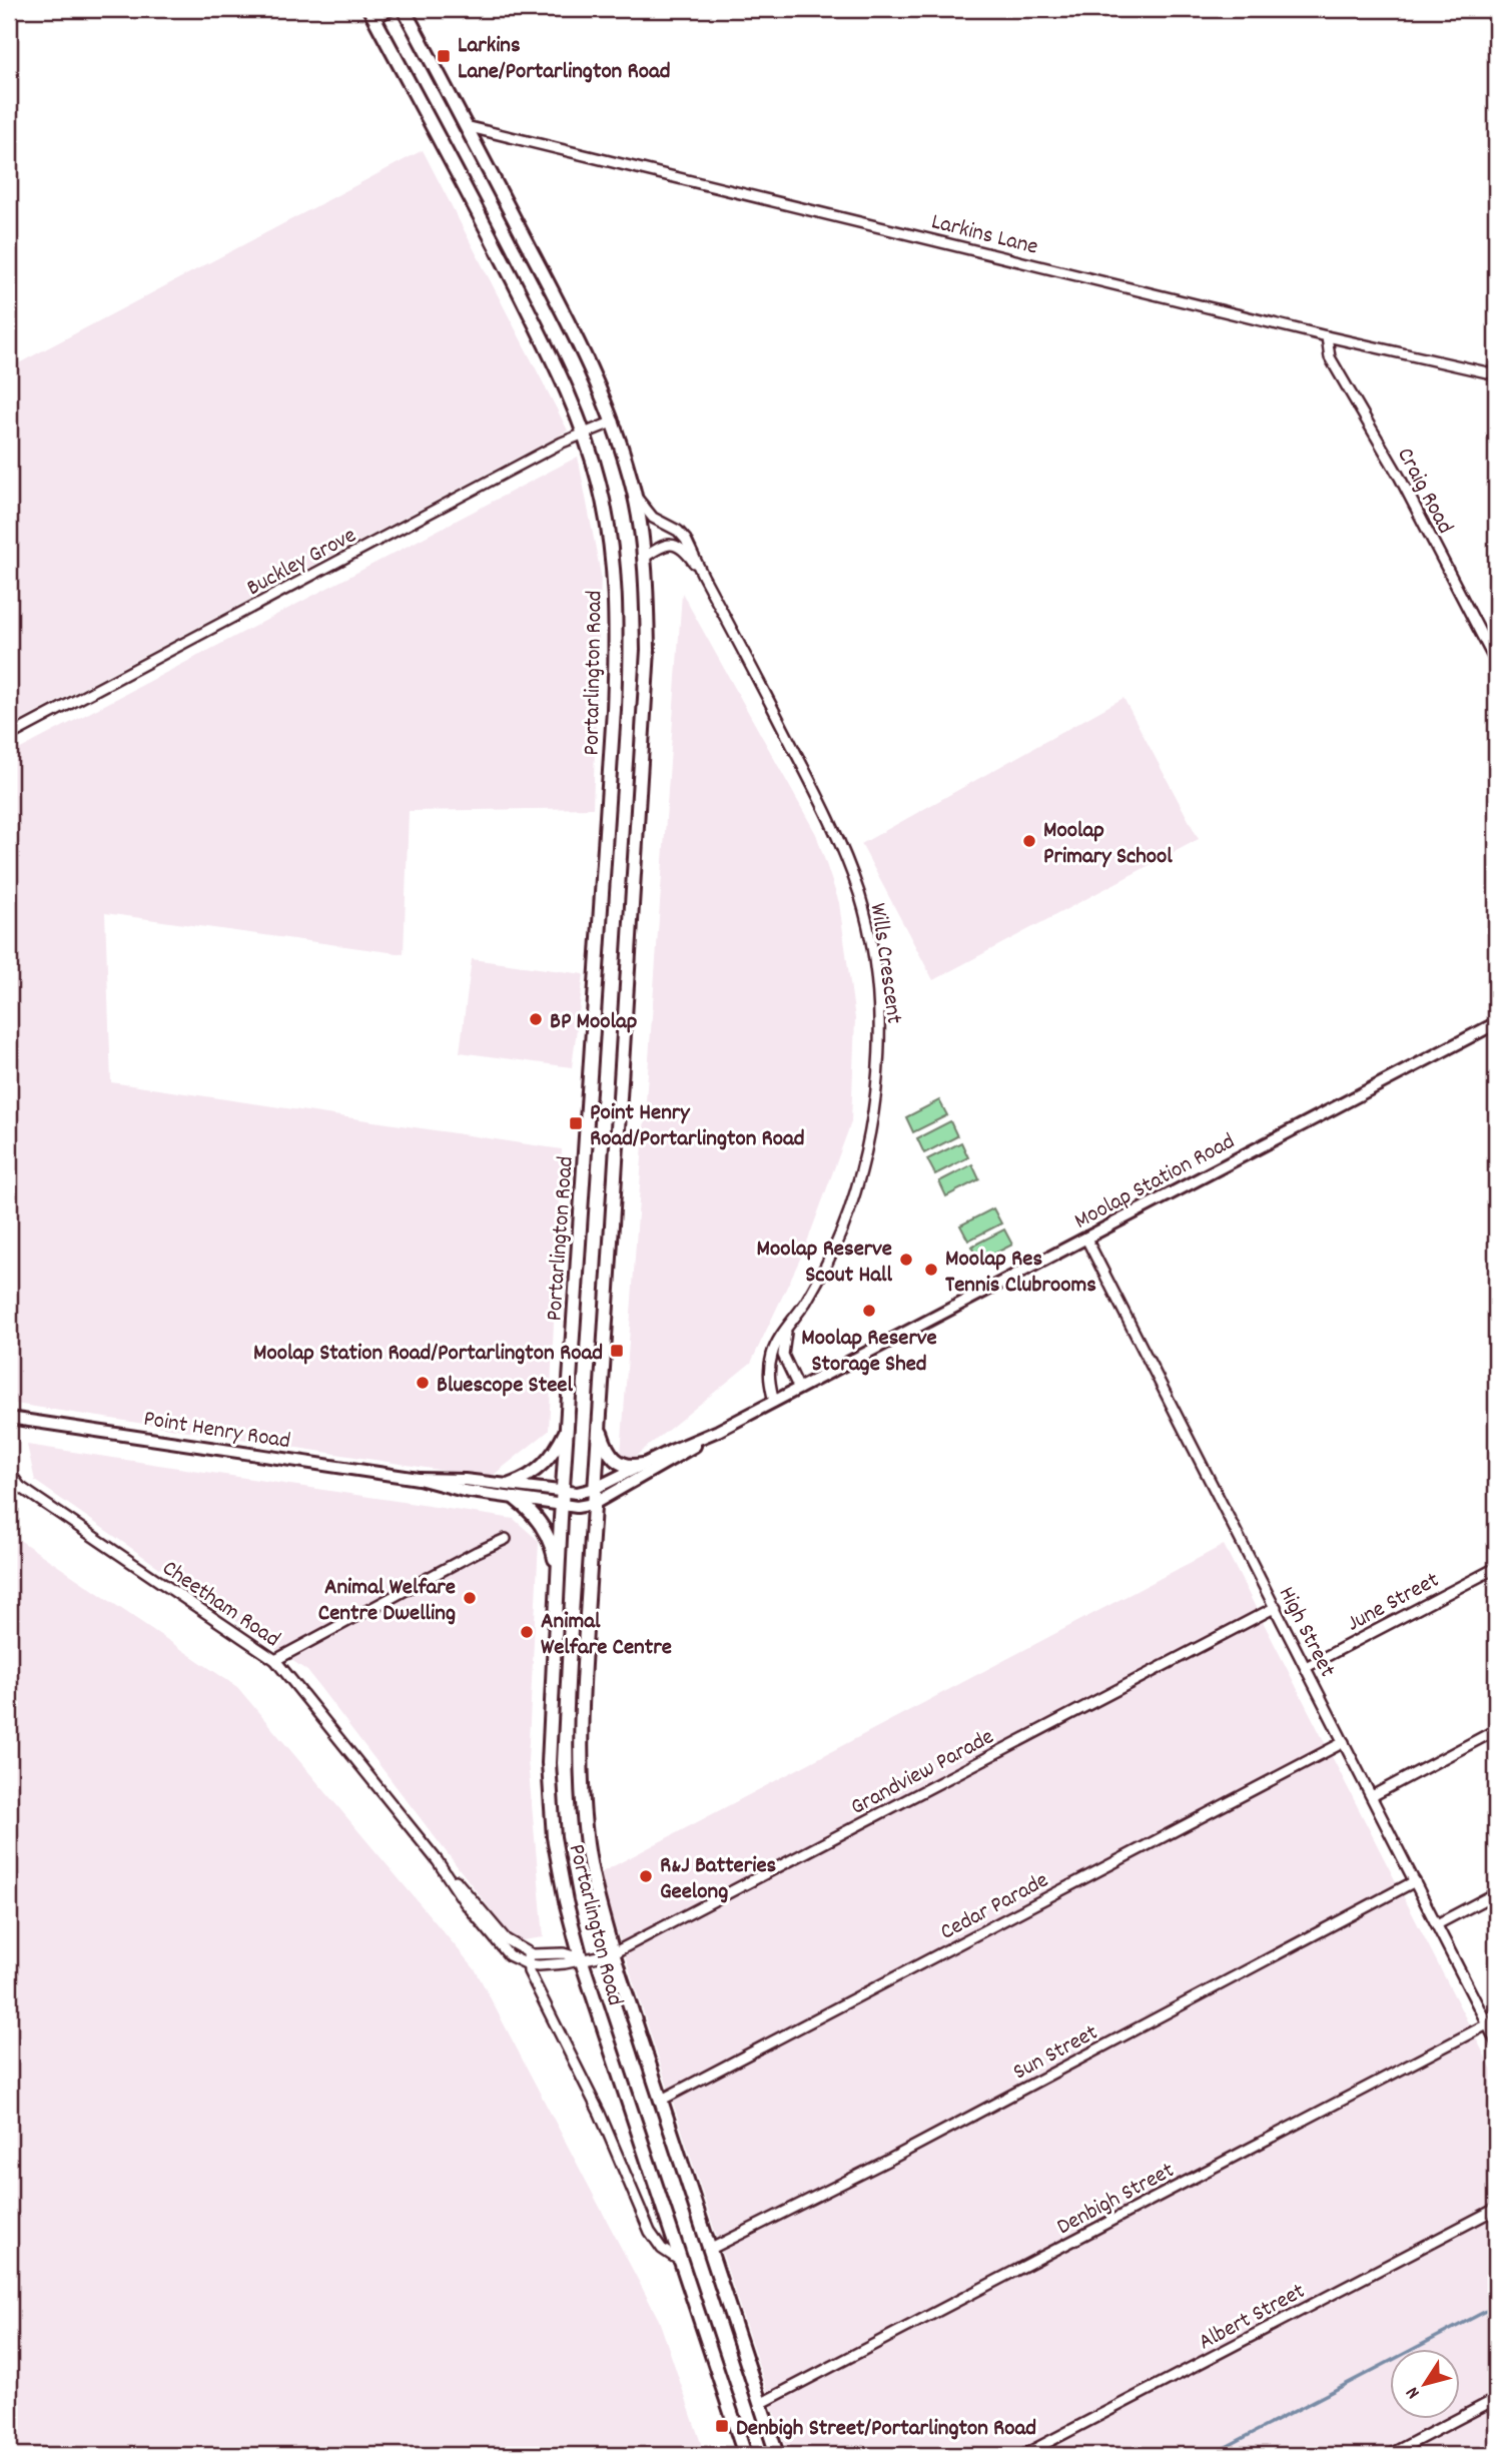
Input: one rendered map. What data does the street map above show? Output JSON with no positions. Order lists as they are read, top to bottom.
{
  "streets": {
    "main road": ["Portarlington Road"],
    "street": [
      "Larkins Lane",
      "Craig Road",
      "Buckley Grove",
      "Wills Crescent",
      "Moolap Station Road",
      "Point Henry Road",
      "June Street",
      "Cheetham Road",
      "High Street",
      "Grandview Parade",
      "Cedar Parade",
      "Sun Street",
      "Denbigh Street",
      "Albert Street"
    ]
  },
  "crossings": [
    ["Larkins Lane", "Craig Road"],
    ["Larkins Lane", "Portarlington Road"],
    ["Buckley Grove", "Portarlington Road"],
    ["Portarlington Road", "Wills Crescent"],
    ["Portarlington Road", "Moolap Station Road"],
    ["Portarlington Road", "Point Henry Road"],
    ["Portarlington Road", "Grandview Parade"],
    ["Portarlington Road", "Cedar Parade"],
    ["Portarlington Road", "Sun Street"],
    ["Portarlington Road", "Denbigh Street"],
    ["Wills Crescent", "Moolap Station Road"],
    ["Moolap Station Road", "Point Henry Road"],
    ["Moolap Station Road", "High Street"],
    ["June Street", "High Street"],
    ["High Street", "Grandview Parade"],
    ["High Street", "Cedar Parade"],
    ["High Street", "Sun Street"],
    ["High Street", "Denbigh Street"]
  ],
  "places": {
    "transit": [
      "Larkins Lane/Portarlington Road",
      "Point Henry Road/Portarlington Road",
      "Moolap Station Road/Portarlington Road",
      "Denbigh Street/Portarlington Road"
    ],
    "other": [
      "Moolap Primary School",
      "BP Moolap",
      "Moolap Reserve Scout Hall",
      "Moolap Res Tennis Clubrooms",
      "Moolap Reserve Storage Shed",
      "Bluescope Steel",
      "Animal Welfare Centre Dwelling",
      "Animal Welfare Centre",
      "R&J Batteries Geelong"
    ]
  },
  "north": "bottom left"
}
